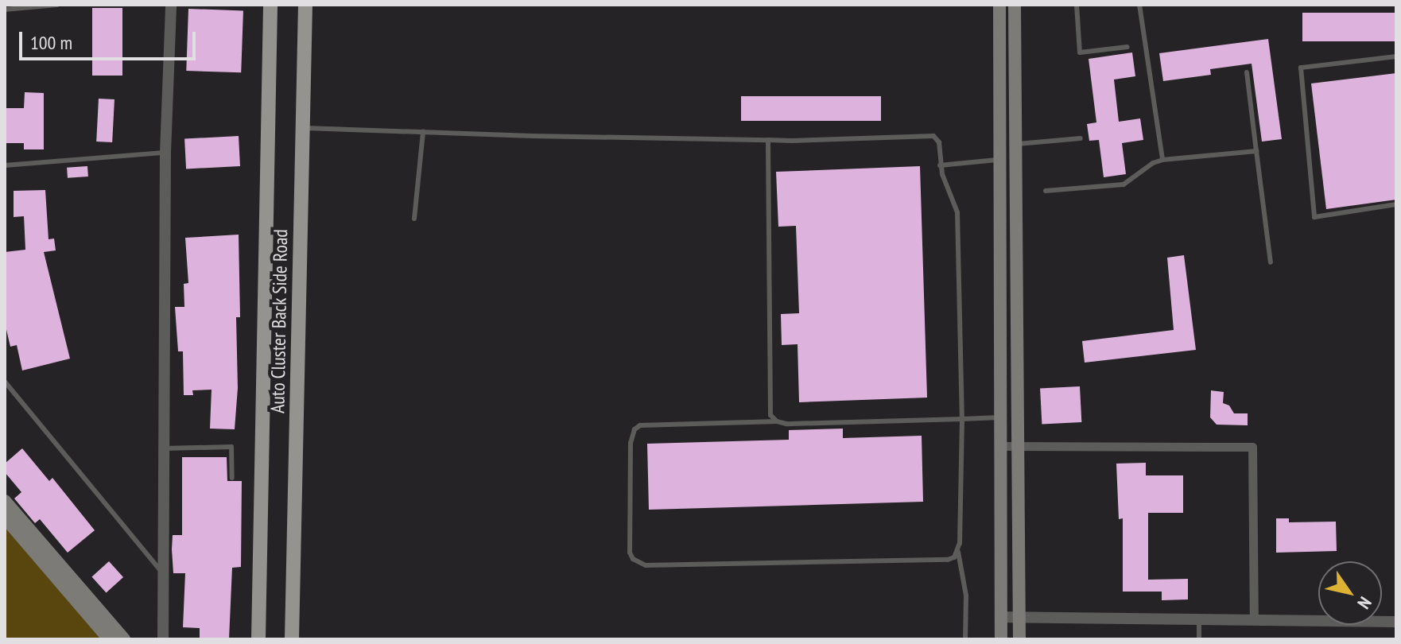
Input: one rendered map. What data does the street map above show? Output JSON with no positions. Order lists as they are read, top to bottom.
{
  "streets": {
    "main road": ["Auto Cluster Back Side Road"]
  },
  "scale_bar": "100 m",
  "north": "bottom right"
}
